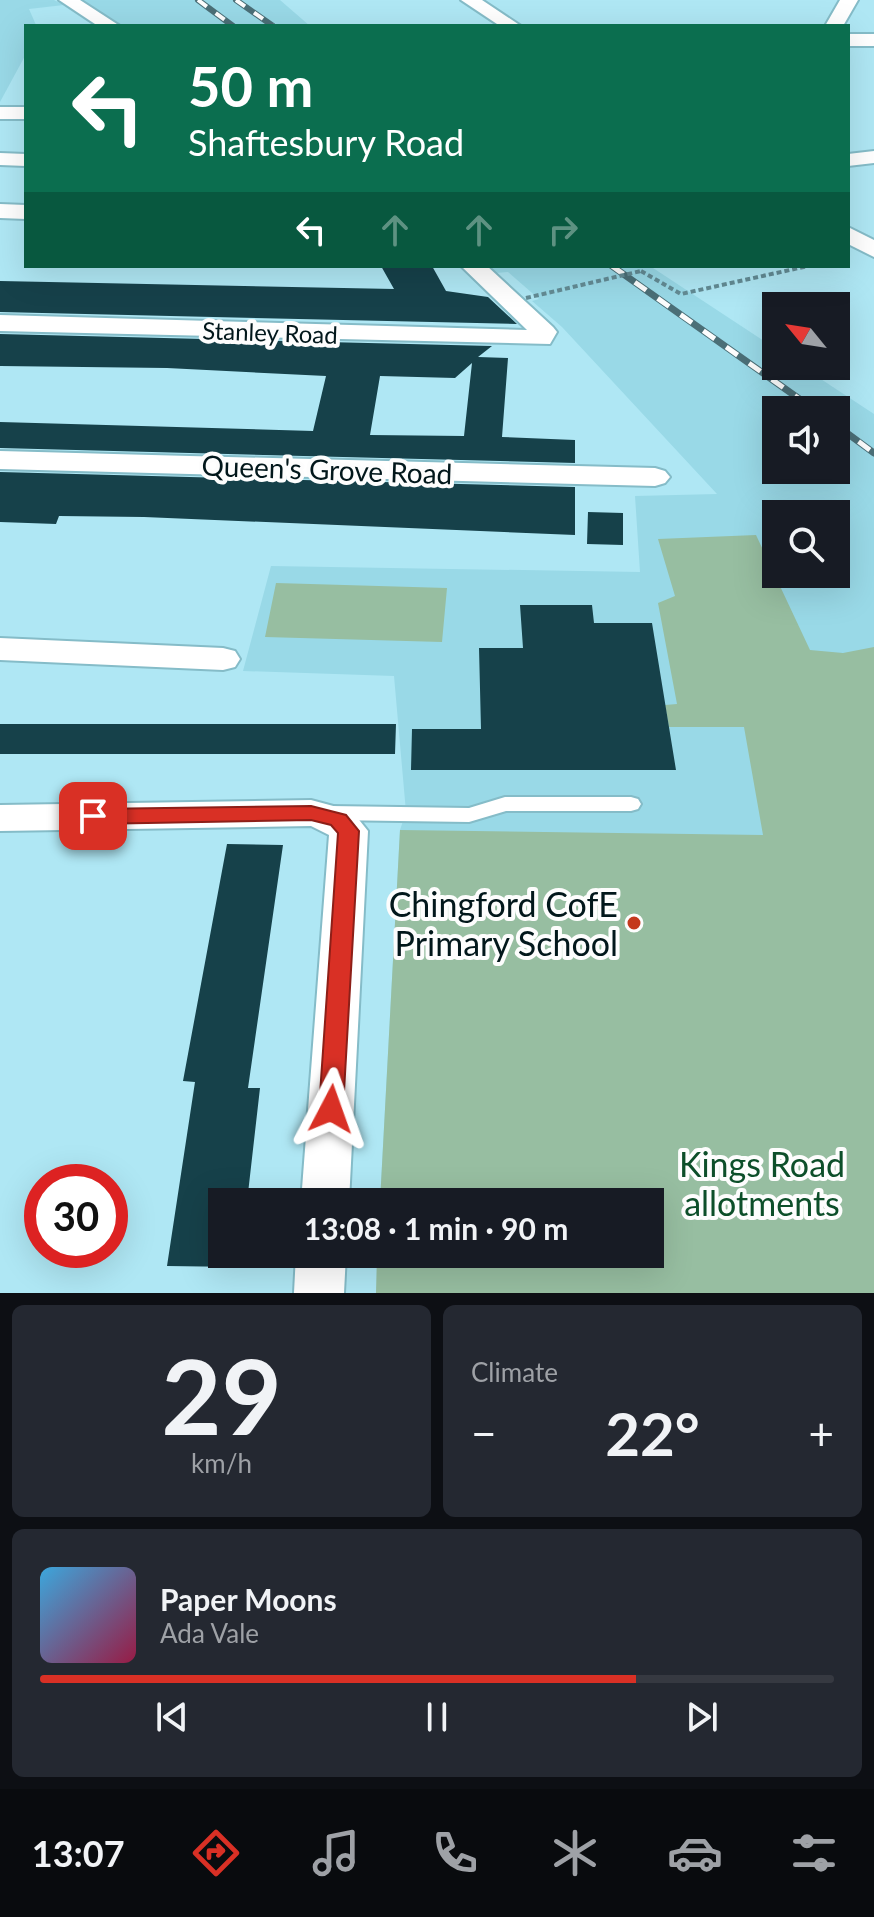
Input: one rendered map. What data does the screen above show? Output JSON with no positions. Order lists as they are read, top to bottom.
{
  "streets": {
    "street": ["Stanley Road", "Queen's Grove Road"]
  },
  "parks": ["Kings Road allotments"],
  "places": ["Chingford CofE Primary School"],
  "north": "top left",
  "page": {
    "turn": ["50 m", "Shaftesbury Road"],
    "limit": "30",
    "trip": "13:08 · 1 min · 90 m",
    "tile": [
      ["29", "km/h"],
      "Climate"
    ],
    "heat": ["−", "22°", "+"],
    "song": ["Paper Moons", "Ada Vale"],
    "tabs": "13:07"
  }
}
